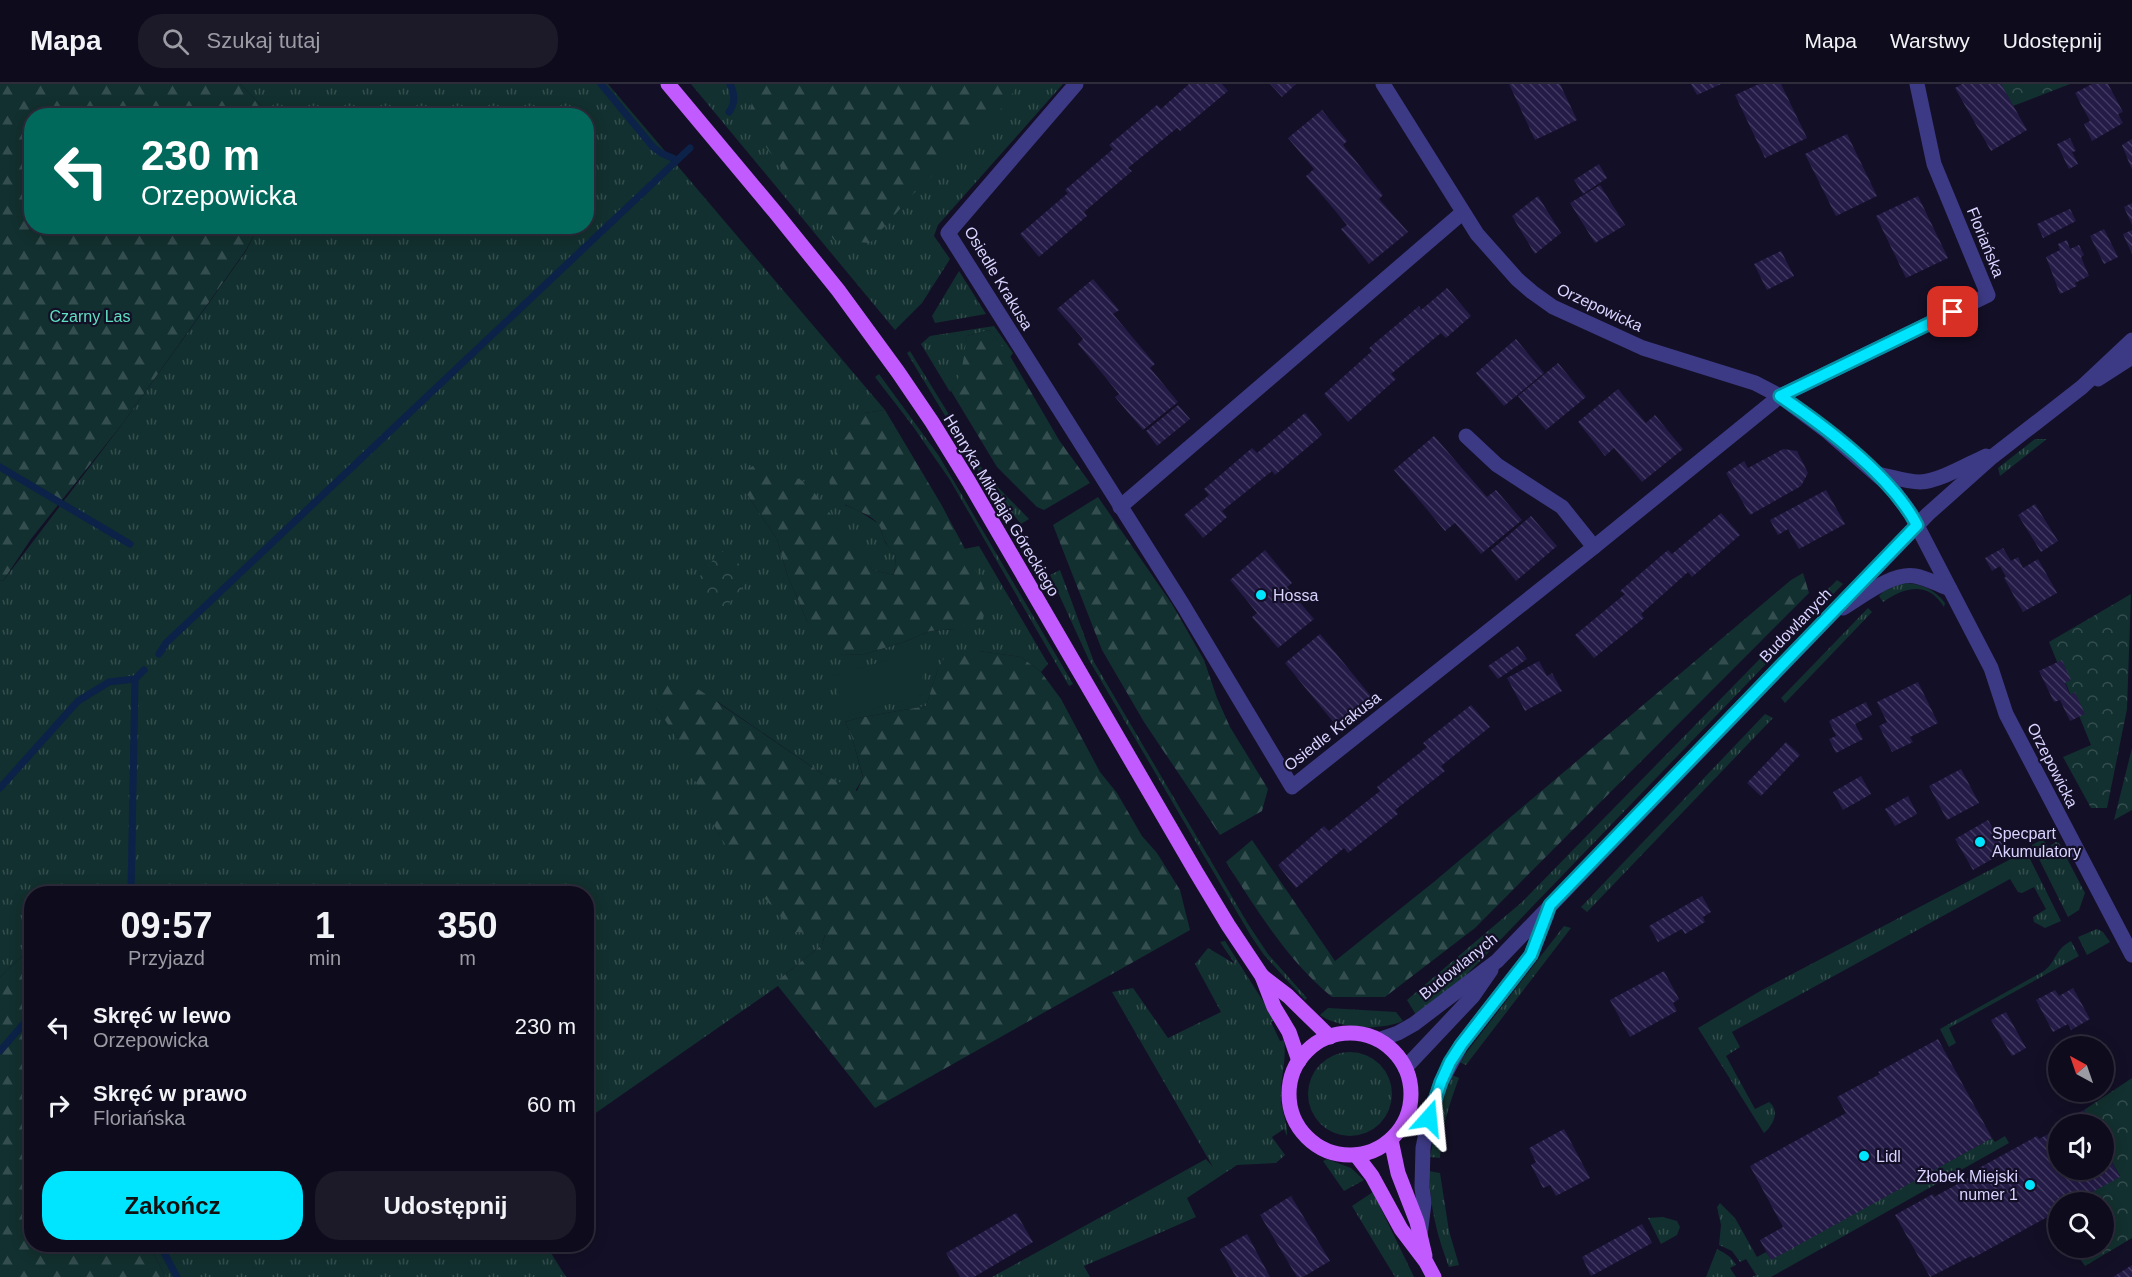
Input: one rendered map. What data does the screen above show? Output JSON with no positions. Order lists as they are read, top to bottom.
{
  "streets": {
    "main road": ["Henryka Mikołaja Góreckiego"],
    "street": [
      "Floriańska",
      "Osiedle Krakusa",
      "Orzepowicka",
      "Budowlanych"
    ]
  },
  "crossings": [
    ["Floriańska", "Osiedle Krakusa"],
    ["Floriańska", "Orzepowicka"],
    ["Osiedle Krakusa", "Orzepowicka"],
    ["Orzepowicka", "Budowlanych"],
    ["Henryka Mikołaja Góreckiego", "Budowlanych"]
  ],
  "parks": ["Czarny Las"],
  "places": [
    "Hossa",
    "Specpart Akumulatory",
    "Lidl",
    "Żłobek Miejski numer 1"
  ],
  "north": "top left",
  "page": {
    "header": "Mapa",
    "search": "Szukaj tutaj",
    "nav": ["Mapa", "Warstwy", "Udostępnij"],
    "turn": ["230 m", "Orzepowicka"],
    "eta": [
      "09:57",
      "Przyjazd",
      "1",
      "min",
      "350",
      "m"
    ],
    "list": [
      {
        "name": "Skręć w lewo",
        "note": "Orzepowicka",
        "value": "230 m"
      },
      {
        "name": "Skręć w prawo",
        "note": "Floriańska",
        "value": "60 m"
      }
    ],
    "buttons": ["Zakończ", "Udostępnij"]
  }
}
